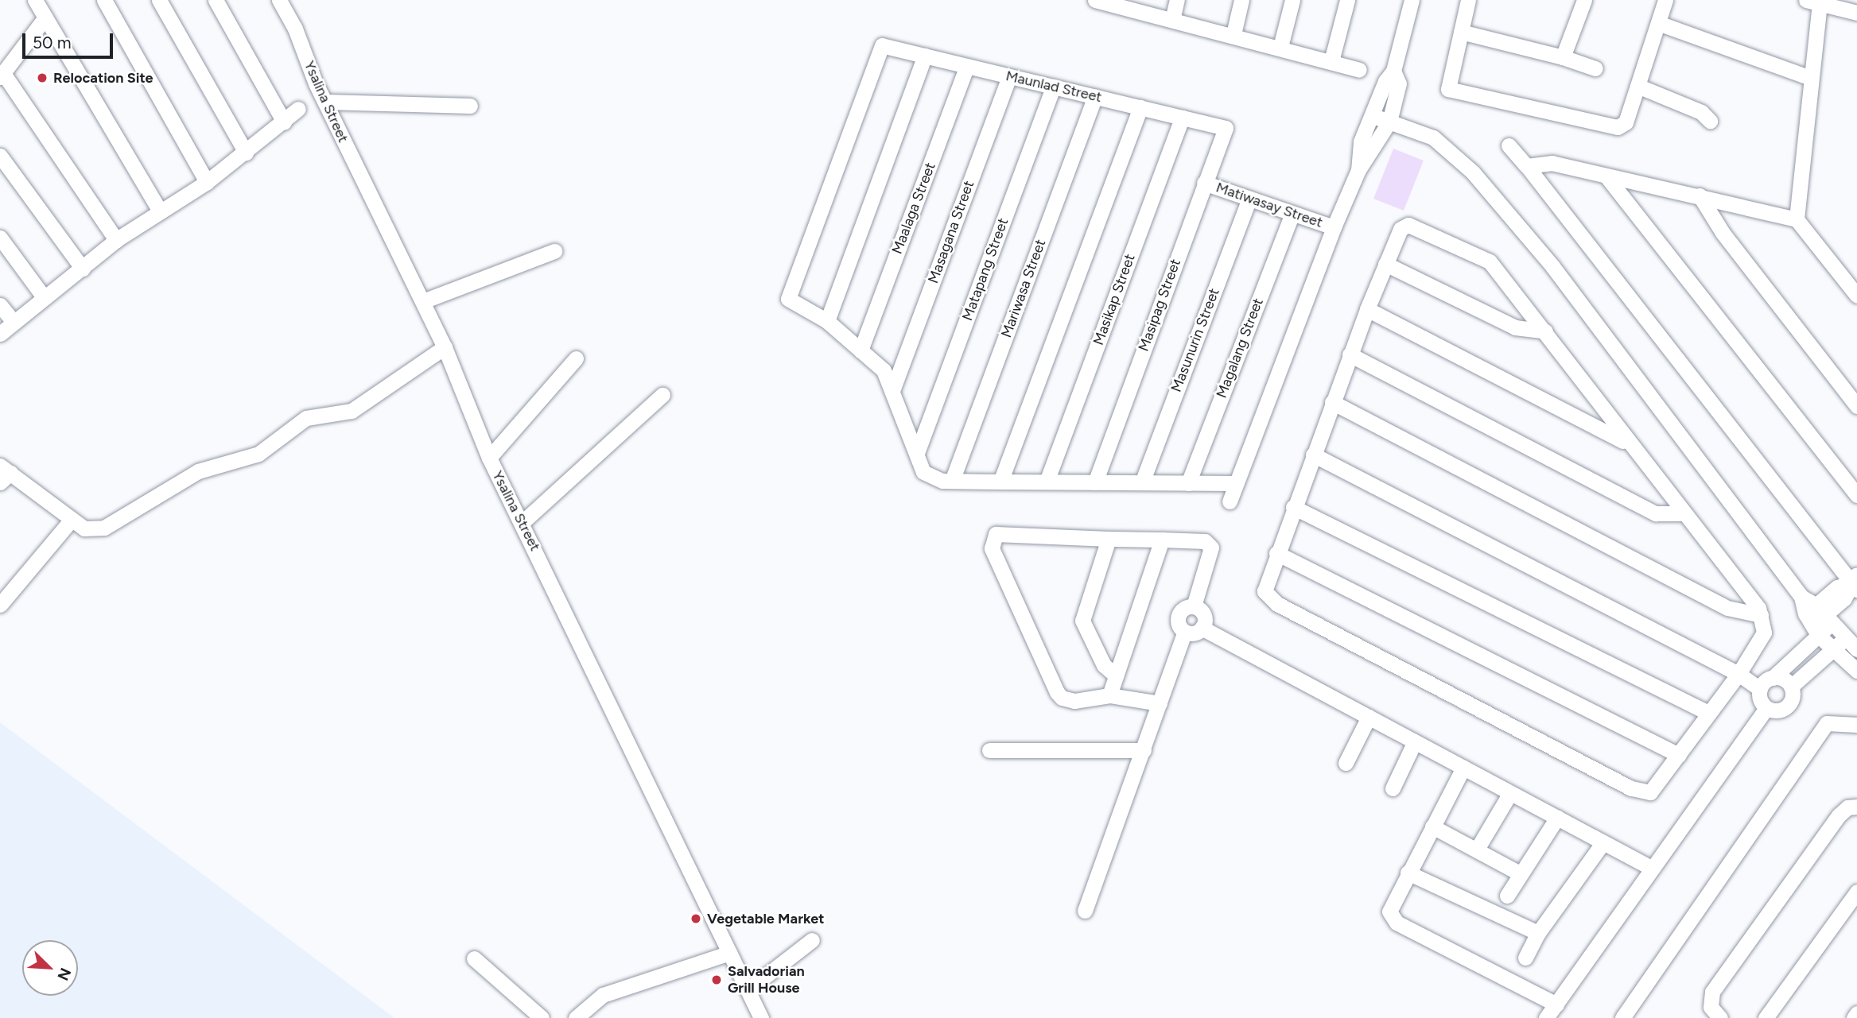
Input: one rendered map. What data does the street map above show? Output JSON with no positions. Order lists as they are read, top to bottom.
{
  "streets": {
    "street": [
      "Maunlad Street",
      "Ysalina Street",
      "Matiwasay Street",
      "Maalaga Street",
      "Masagana Street",
      "Matapang Street",
      "Mariwasa Street",
      "Masikap Street",
      "Masipag Street",
      "Masunurin Street",
      "Magalang Street"
    ]
  },
  "crossings": [
    ["Maunlad Street", "Maalaga Street"],
    ["Maunlad Street", "Masagana Street"],
    ["Maunlad Street", "Matapang Street"],
    ["Maunlad Street", "Mariwasa Street"],
    ["Maunlad Street", "Masikap Street"],
    ["Maunlad Street", "Masipag Street"],
    ["Matiwasay Street", "Masipag Street"],
    ["Matiwasay Street", "Masunurin Street"],
    ["Matiwasay Street", "Magalang Street"]
  ],
  "places": ["Relocation Site", "Vegetable Market", "Salvadorian Grill House"],
  "scale_bar": "50 m",
  "north": "bottom right"
}
